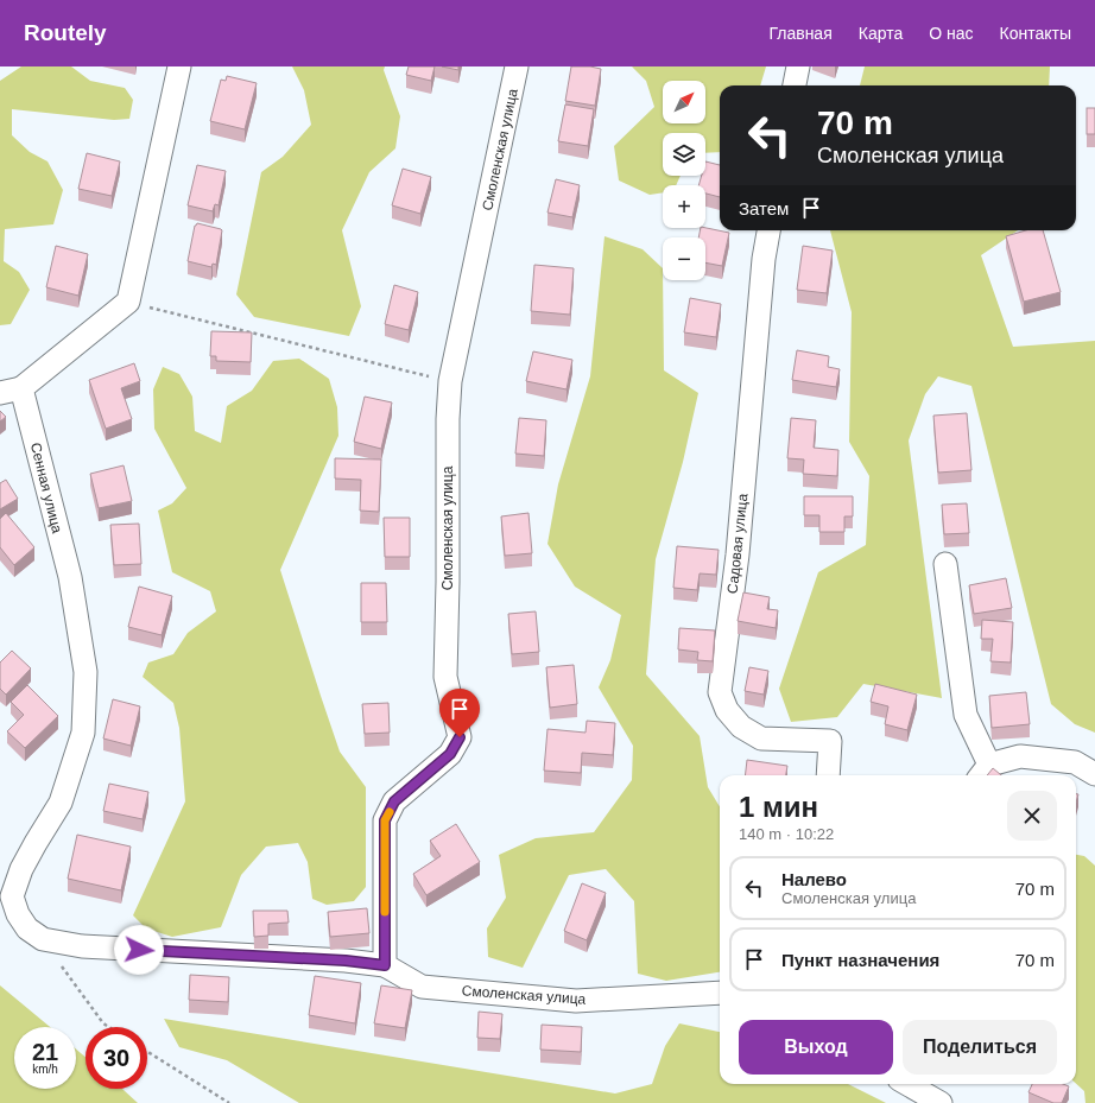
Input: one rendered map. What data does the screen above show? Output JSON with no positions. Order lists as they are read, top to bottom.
{
  "streets": {
    "street": ["Смоленская улица", "Сенная улица", "Садовая улица"]
  },
  "crossings": [
    ["Смоленская улица", "Сенная улица"]
  ],
  "north": "top right",
  "page": {
    "header": "Routely",
    "nav": [
      "Главная",
      "Карта",
      "О нас",
      "Контакты"
    ],
    "map_buttons": ["+", "−"],
    "turn": ["70 m", "Смоленская улица"],
    "then": "Затем",
    "heading": ["1 мин", "140 m · 10:22"],
    "list": [
      {
        "name": "Налево",
        "note": "Смоленская улица",
        "value": "70 m"
      },
      {
        "name": "Пункт назначения",
        "value": "70 m"
      }
    ],
    "buttons": ["Выход", "Поделиться"],
    "speed": "21 km/h",
    "limit": "30"
  }
}
